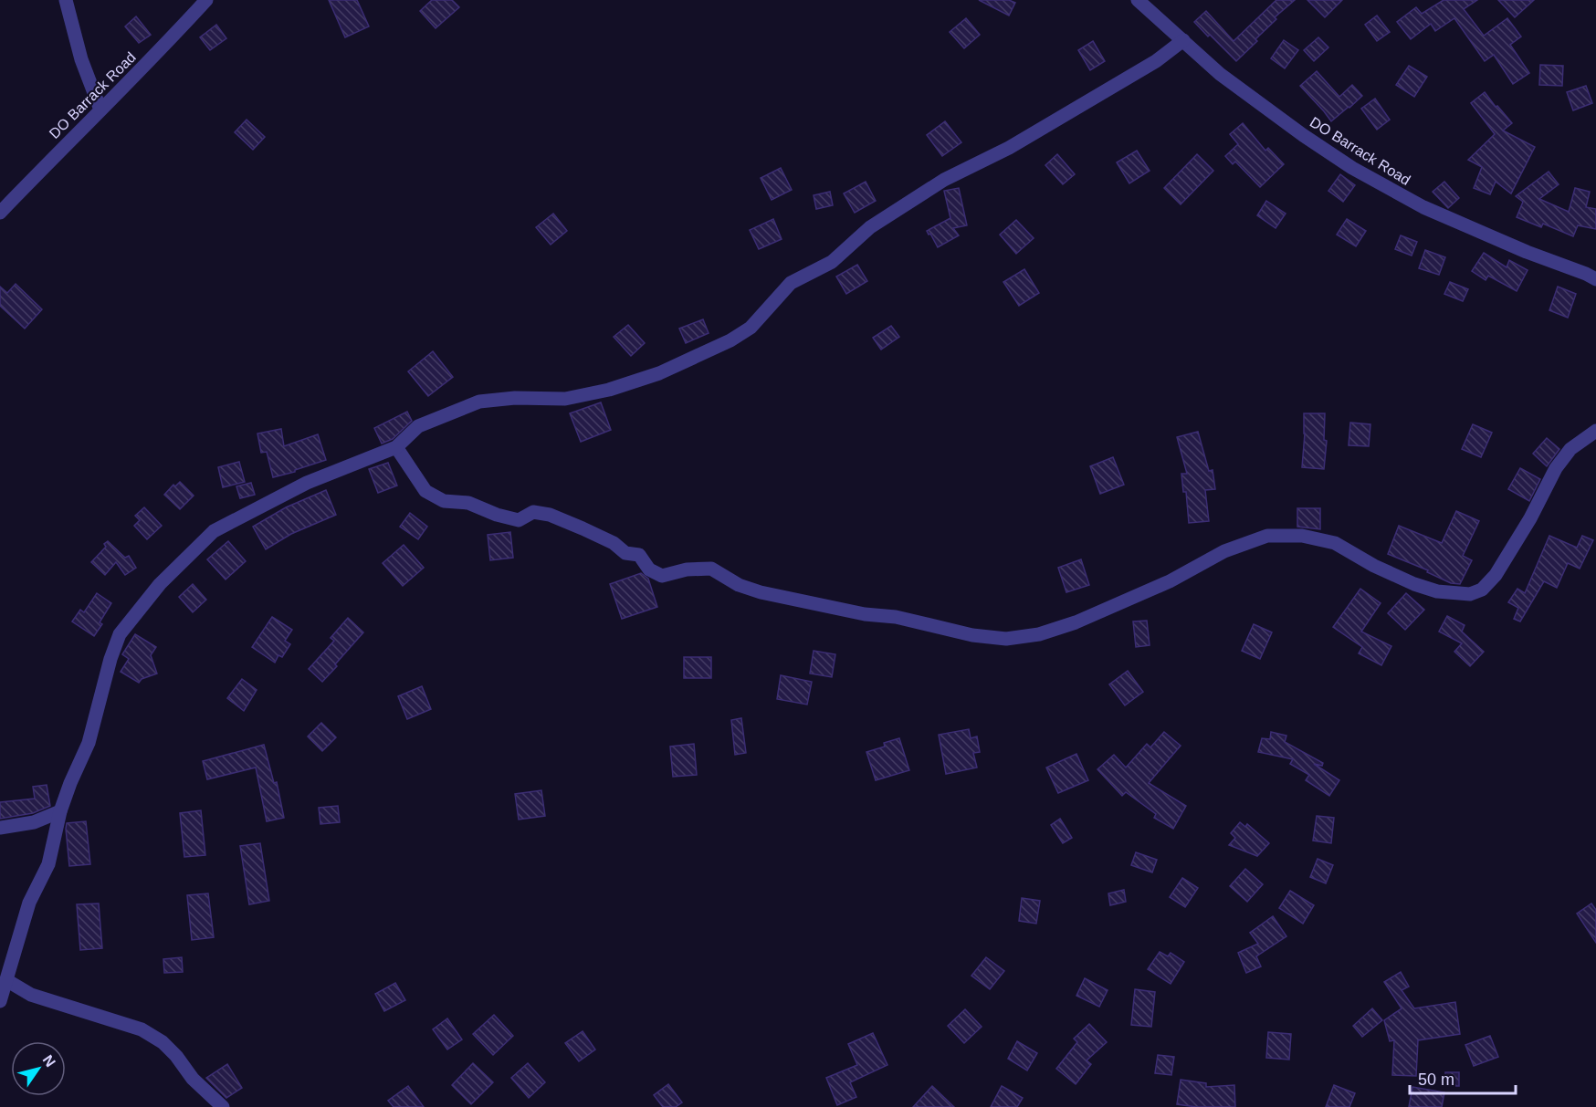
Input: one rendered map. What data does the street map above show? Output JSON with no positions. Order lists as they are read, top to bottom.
{
  "streets": {
    "street": ["DO Barrack Road"]
  },
  "scale_bar": "50 m",
  "north": "top right"
}
